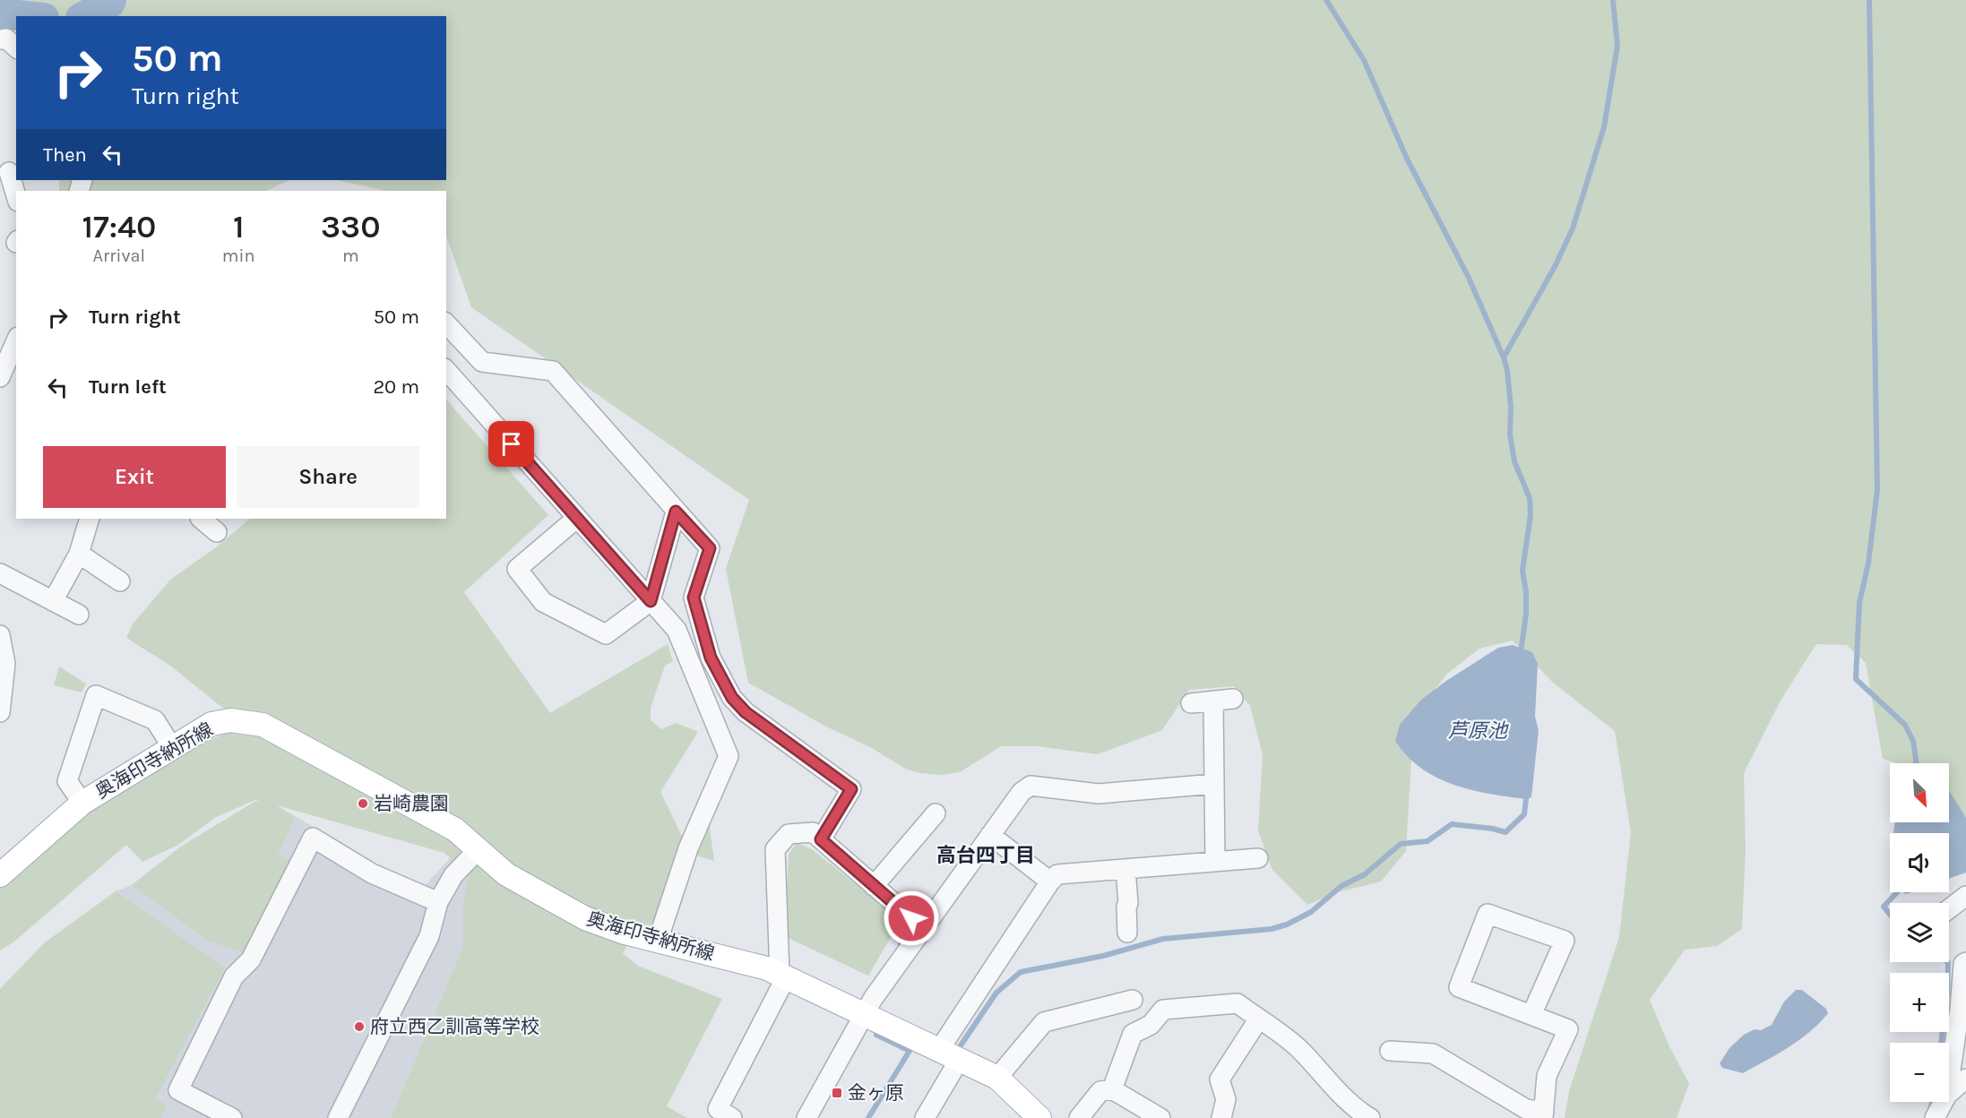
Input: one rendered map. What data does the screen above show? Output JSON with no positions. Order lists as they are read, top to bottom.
{
  "streets": {
    "main road": ["奥海印寺納所線"]
  },
  "districts": ["高台四丁目"],
  "water": ["芦原池"],
  "places": {
    "other": ["岩崎農園", "府立西乙訓高等学校"],
    "transit": ["金ヶ原"]
  },
  "north": "bottom right",
  "page": {
    "turn": ["50 m", "Turn right"],
    "then": "Then",
    "eta": [
      "17:40",
      "Arrival",
      "1",
      "min",
      "330",
      "m"
    ],
    "list": [
      {
        "name": "Turn right",
        "value": "50 m"
      },
      {
        "name": "Turn left",
        "value": "20 m"
      }
    ],
    "buttons": ["Exit", "Share"],
    "map_buttons": ["+", "−"]
  }
}
